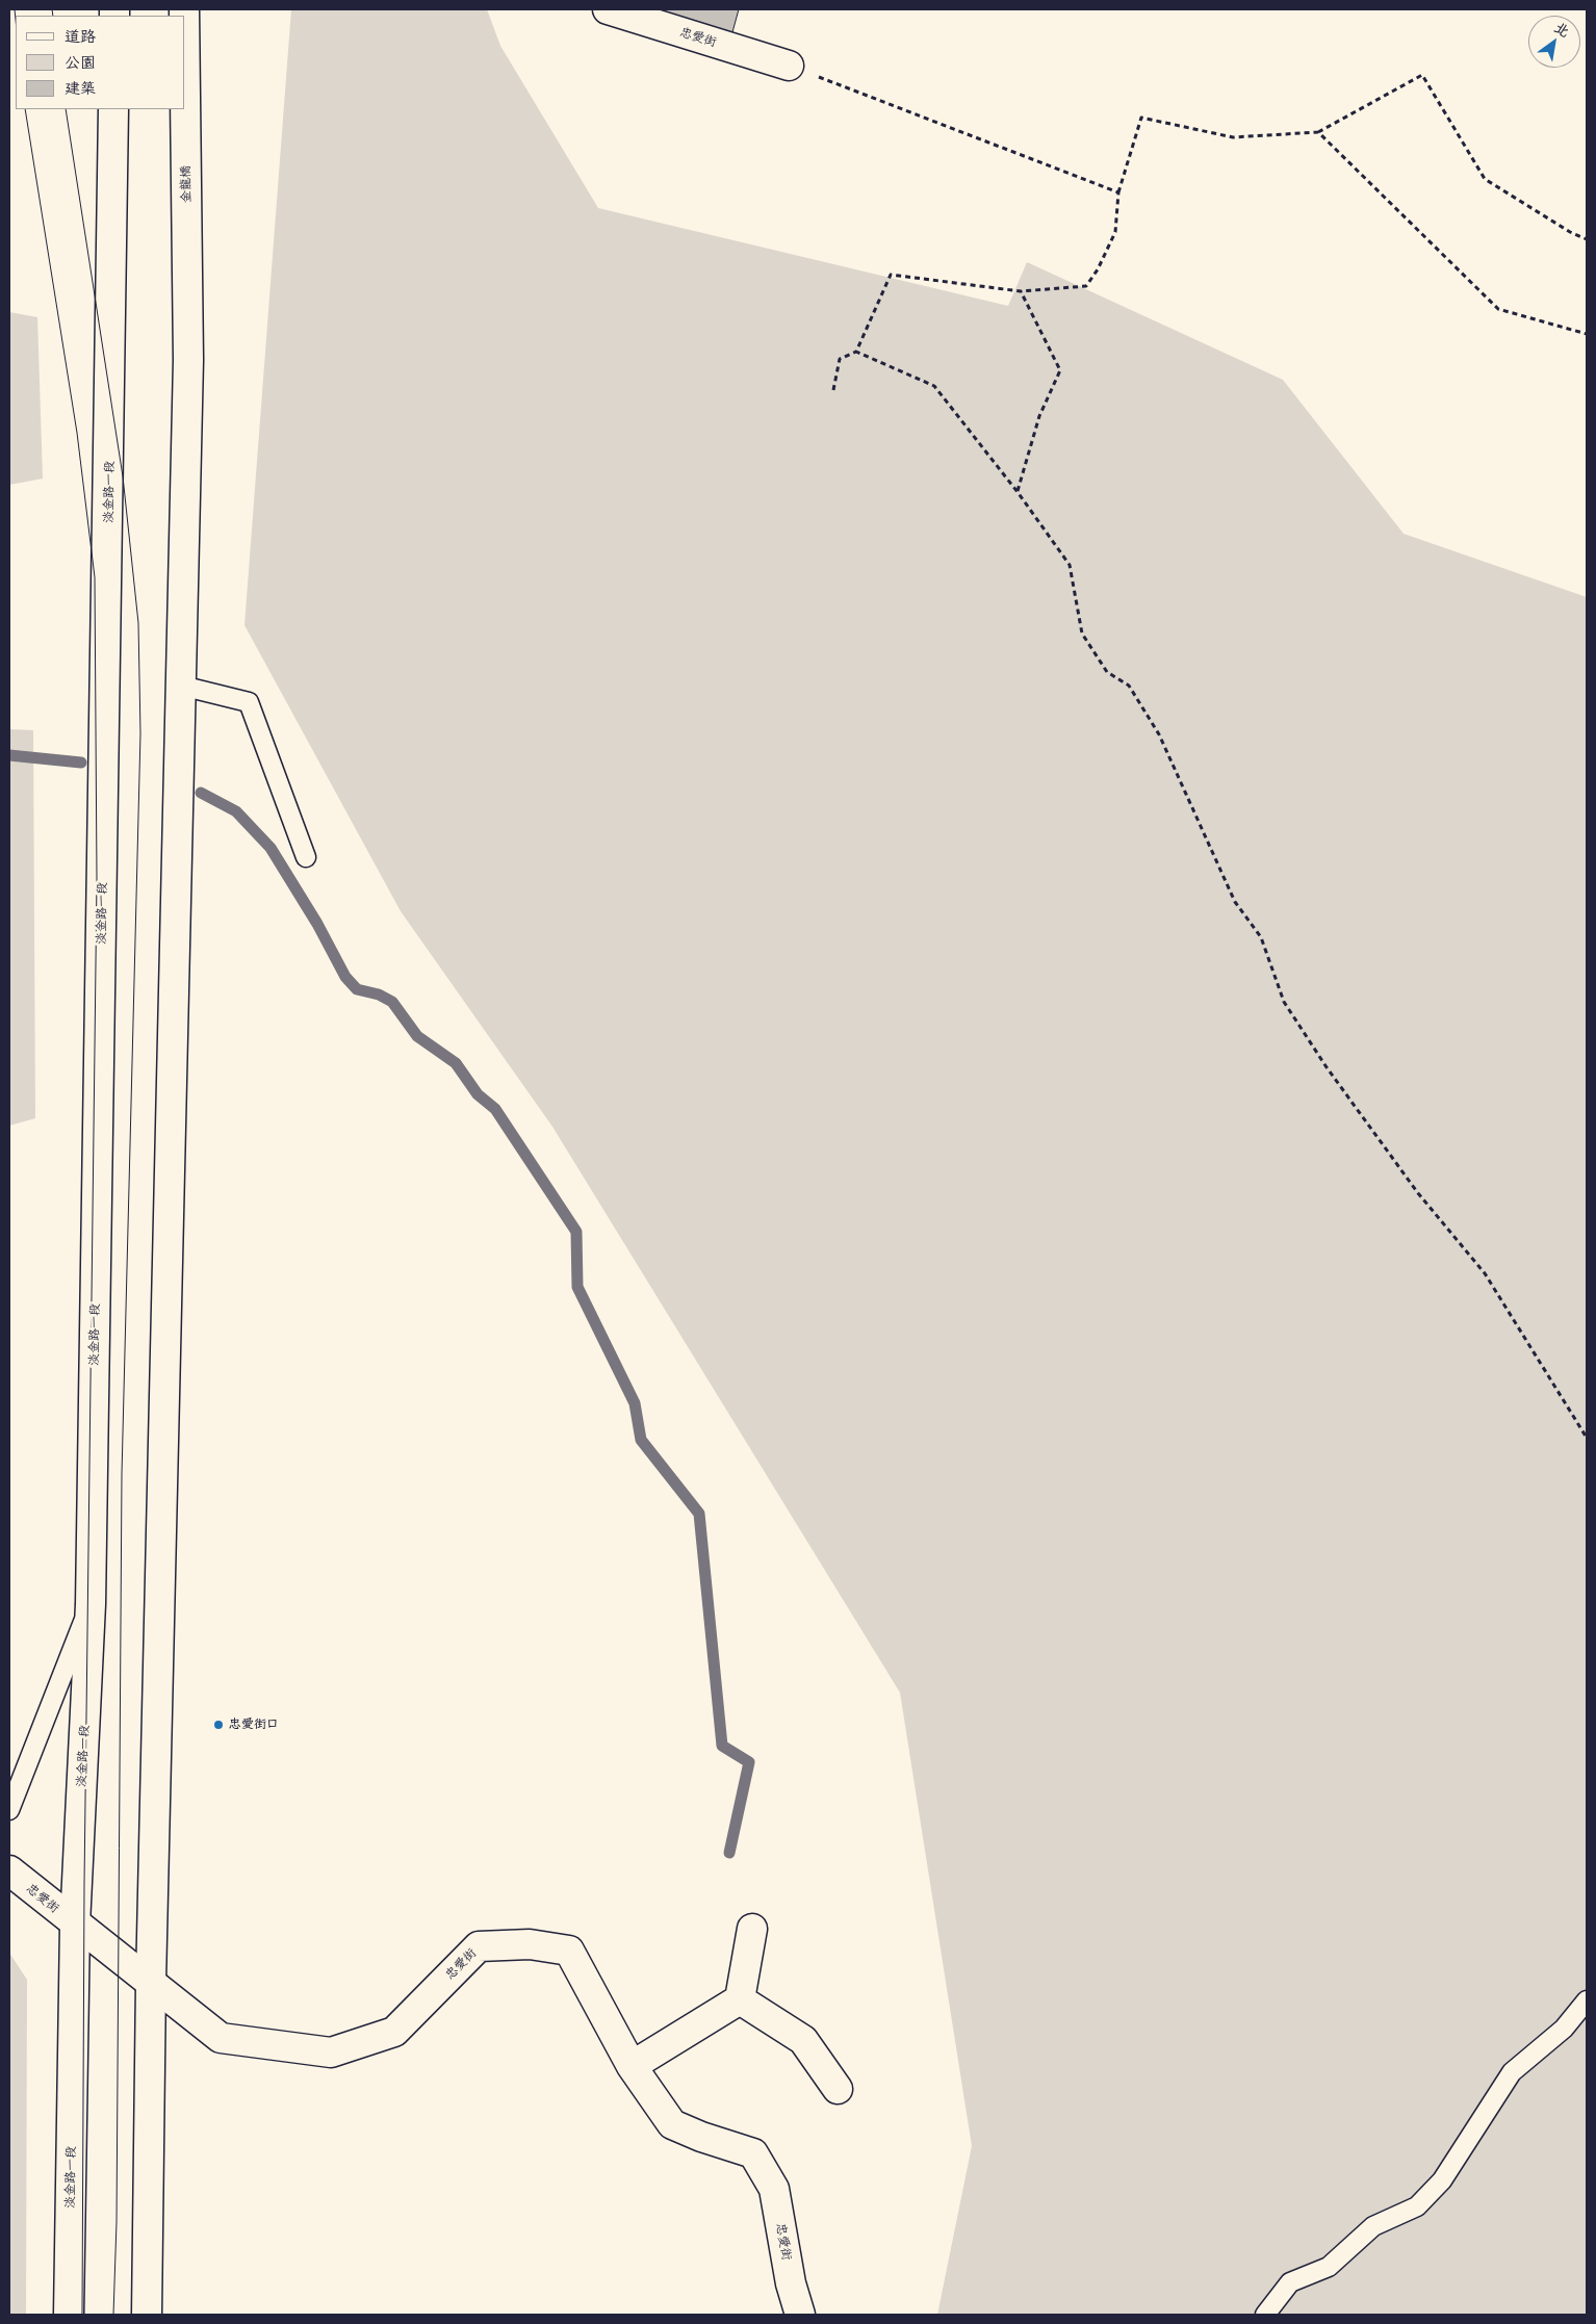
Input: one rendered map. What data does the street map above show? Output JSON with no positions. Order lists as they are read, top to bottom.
{
  "streets": {
    "main road": ["忠愛街", "金龍橋", "淡金路一段"]
  },
  "crossings": [
    ["忠愛街", "淡金路一段"]
  ],
  "places": ["忠愛街口"],
  "legend": ["道路", "公園", "建築"],
  "north": "top right"
}
